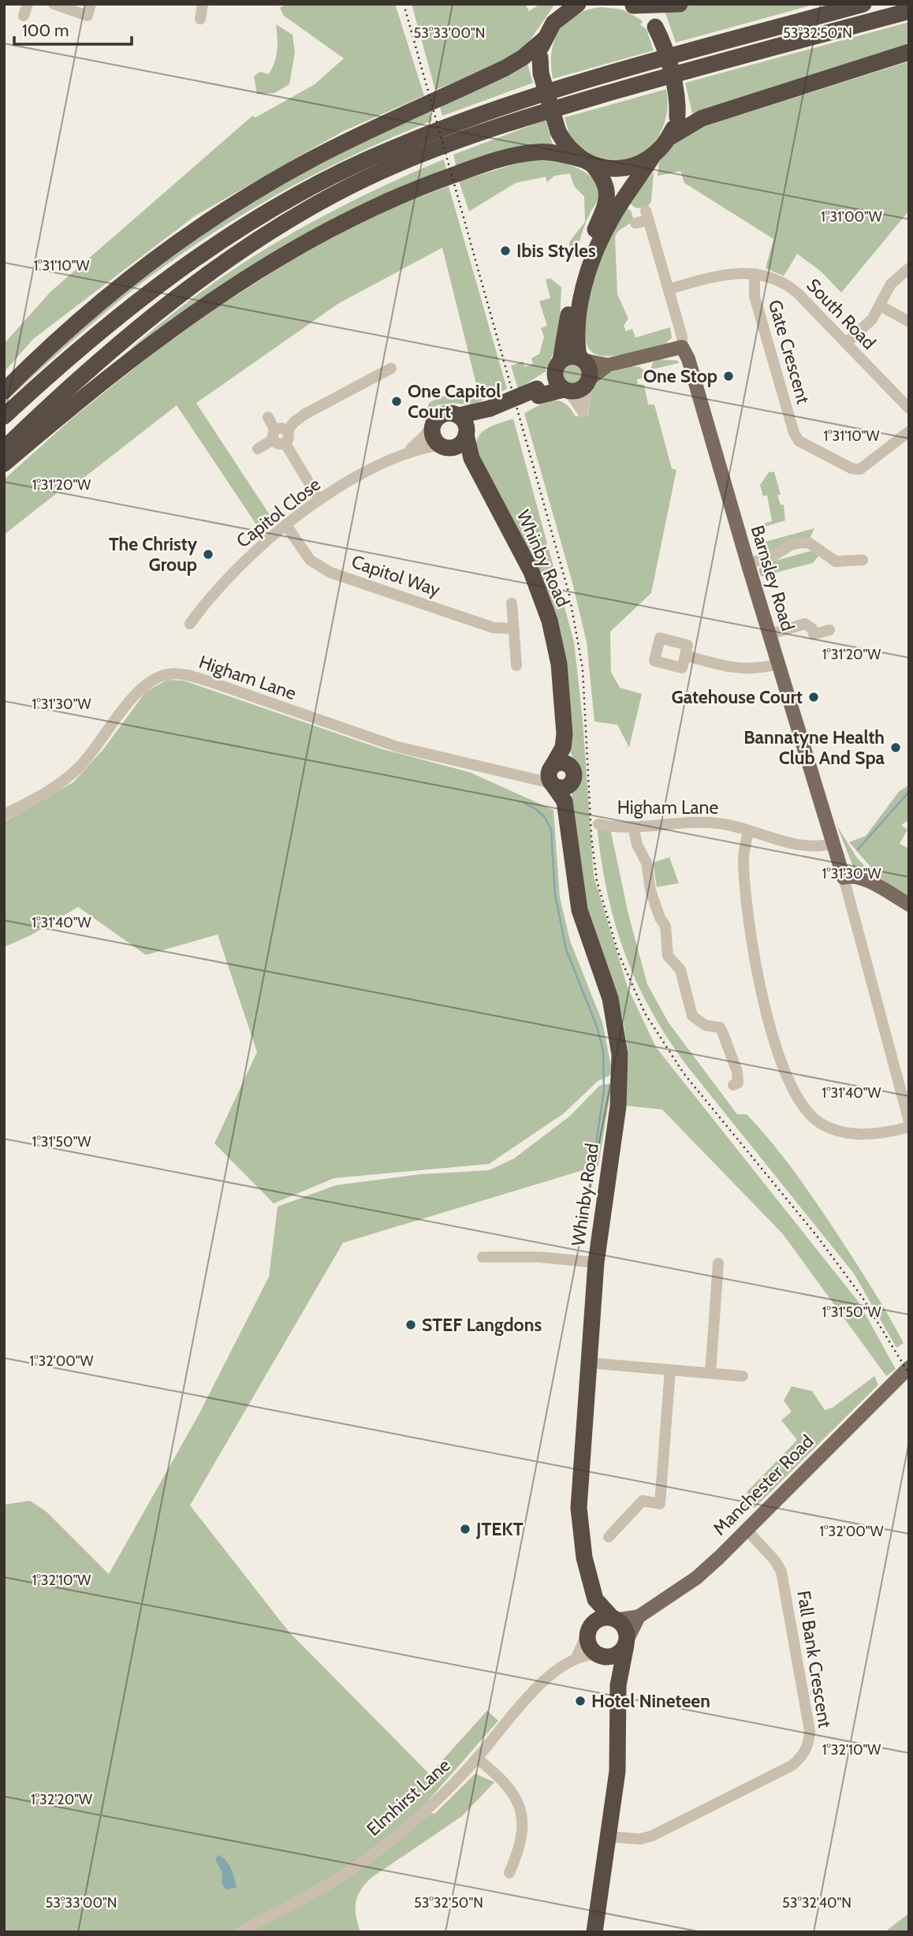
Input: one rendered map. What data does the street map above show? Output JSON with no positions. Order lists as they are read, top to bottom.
{
  "streets": {
    "highway": ["Whinby Road", "Manchester Road"],
    "main road": ["Barnsley Road"],
    "street": [
      "South Road",
      "Gate Crescent",
      "Capitol Close",
      "Capitol Way",
      "Higham Lane",
      "Fall Bank Crescent",
      "Elmhirst Lane"
    ]
  },
  "crossings": [
    ["South Road", "Gate Crescent"],
    ["South Road", "Barnsley Road"],
    ["Capitol Close", "Whinby Road"],
    ["Capitol Close", "Capitol Way"],
    ["Whinby Road", "Higham Lane"],
    ["Whinby Road", "Manchester Road"],
    ["Whinby Road", "Elmhirst Lane"],
    ["Barnsley Road", "Higham Lane"],
    ["Manchester Road", "Fall Bank Crescent"],
    ["Manchester Road", "Elmhirst Lane"]
  ],
  "places": [
    "Ibis Styles",
    "One Stop",
    "One Capitol Court",
    "The Christy Group",
    "Gatehouse Court",
    "Bannatyne Health Club And Spa",
    "STEF Langdons",
    "JTEKT",
    "Hotel Nineteen"
  ],
  "scale_bar": "100 m",
  "coordinates": [
    "53°33'00\"N",
    "53°32'50\"N",
    "1°31'00\"W",
    "1°31'10\"W",
    "1°31'20\"W",
    "1°31'30\"W",
    "1°31'40\"W",
    "1°31'50\"W",
    "1°32'00\"W",
    "1°32'10\"W",
    "1°32'20\"W",
    "53°32'40\"N"
  ]
}
